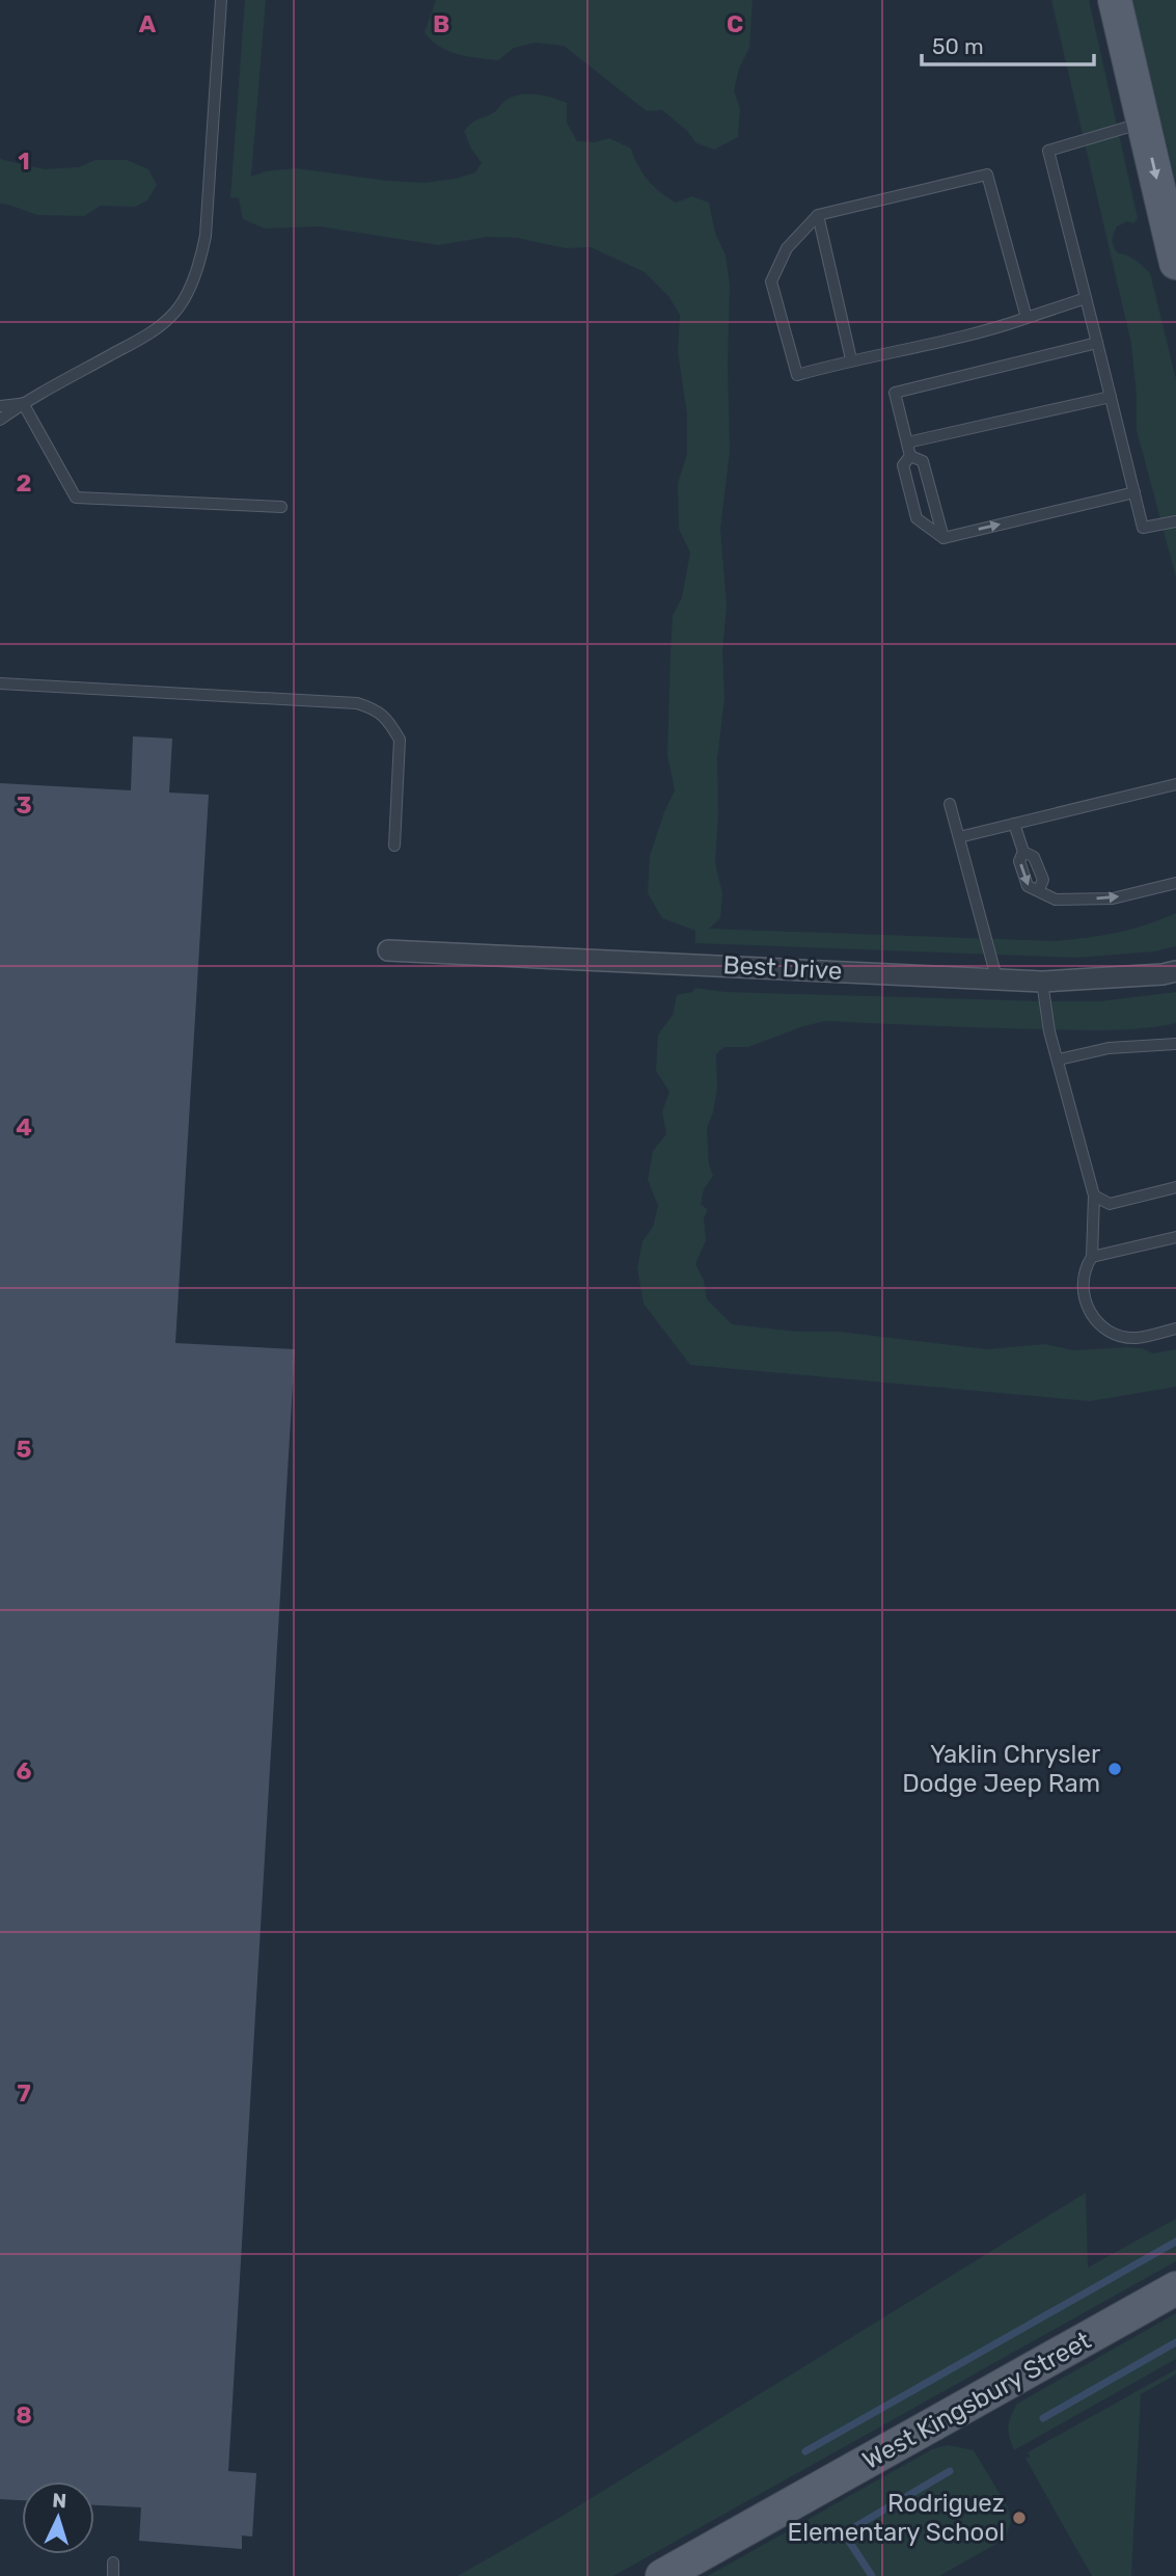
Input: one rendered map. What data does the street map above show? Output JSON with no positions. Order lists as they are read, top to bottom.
{
  "streets": {
    "main road": ["West Kingsbury Street"],
    "street": ["Best Drive"]
  },
  "places": ["Yaklin Chrysler Dodge Jeep Ram", "Rodriguez Elementary School"],
  "scale_bar": "50 m",
  "north": "top",
  "grid": {
    "columns": ["A", "B", "C"],
    "rows": [
      "1",
      "2",
      "3",
      "4",
      "5",
      "6",
      "7",
      "8"
    ]
  }
}
